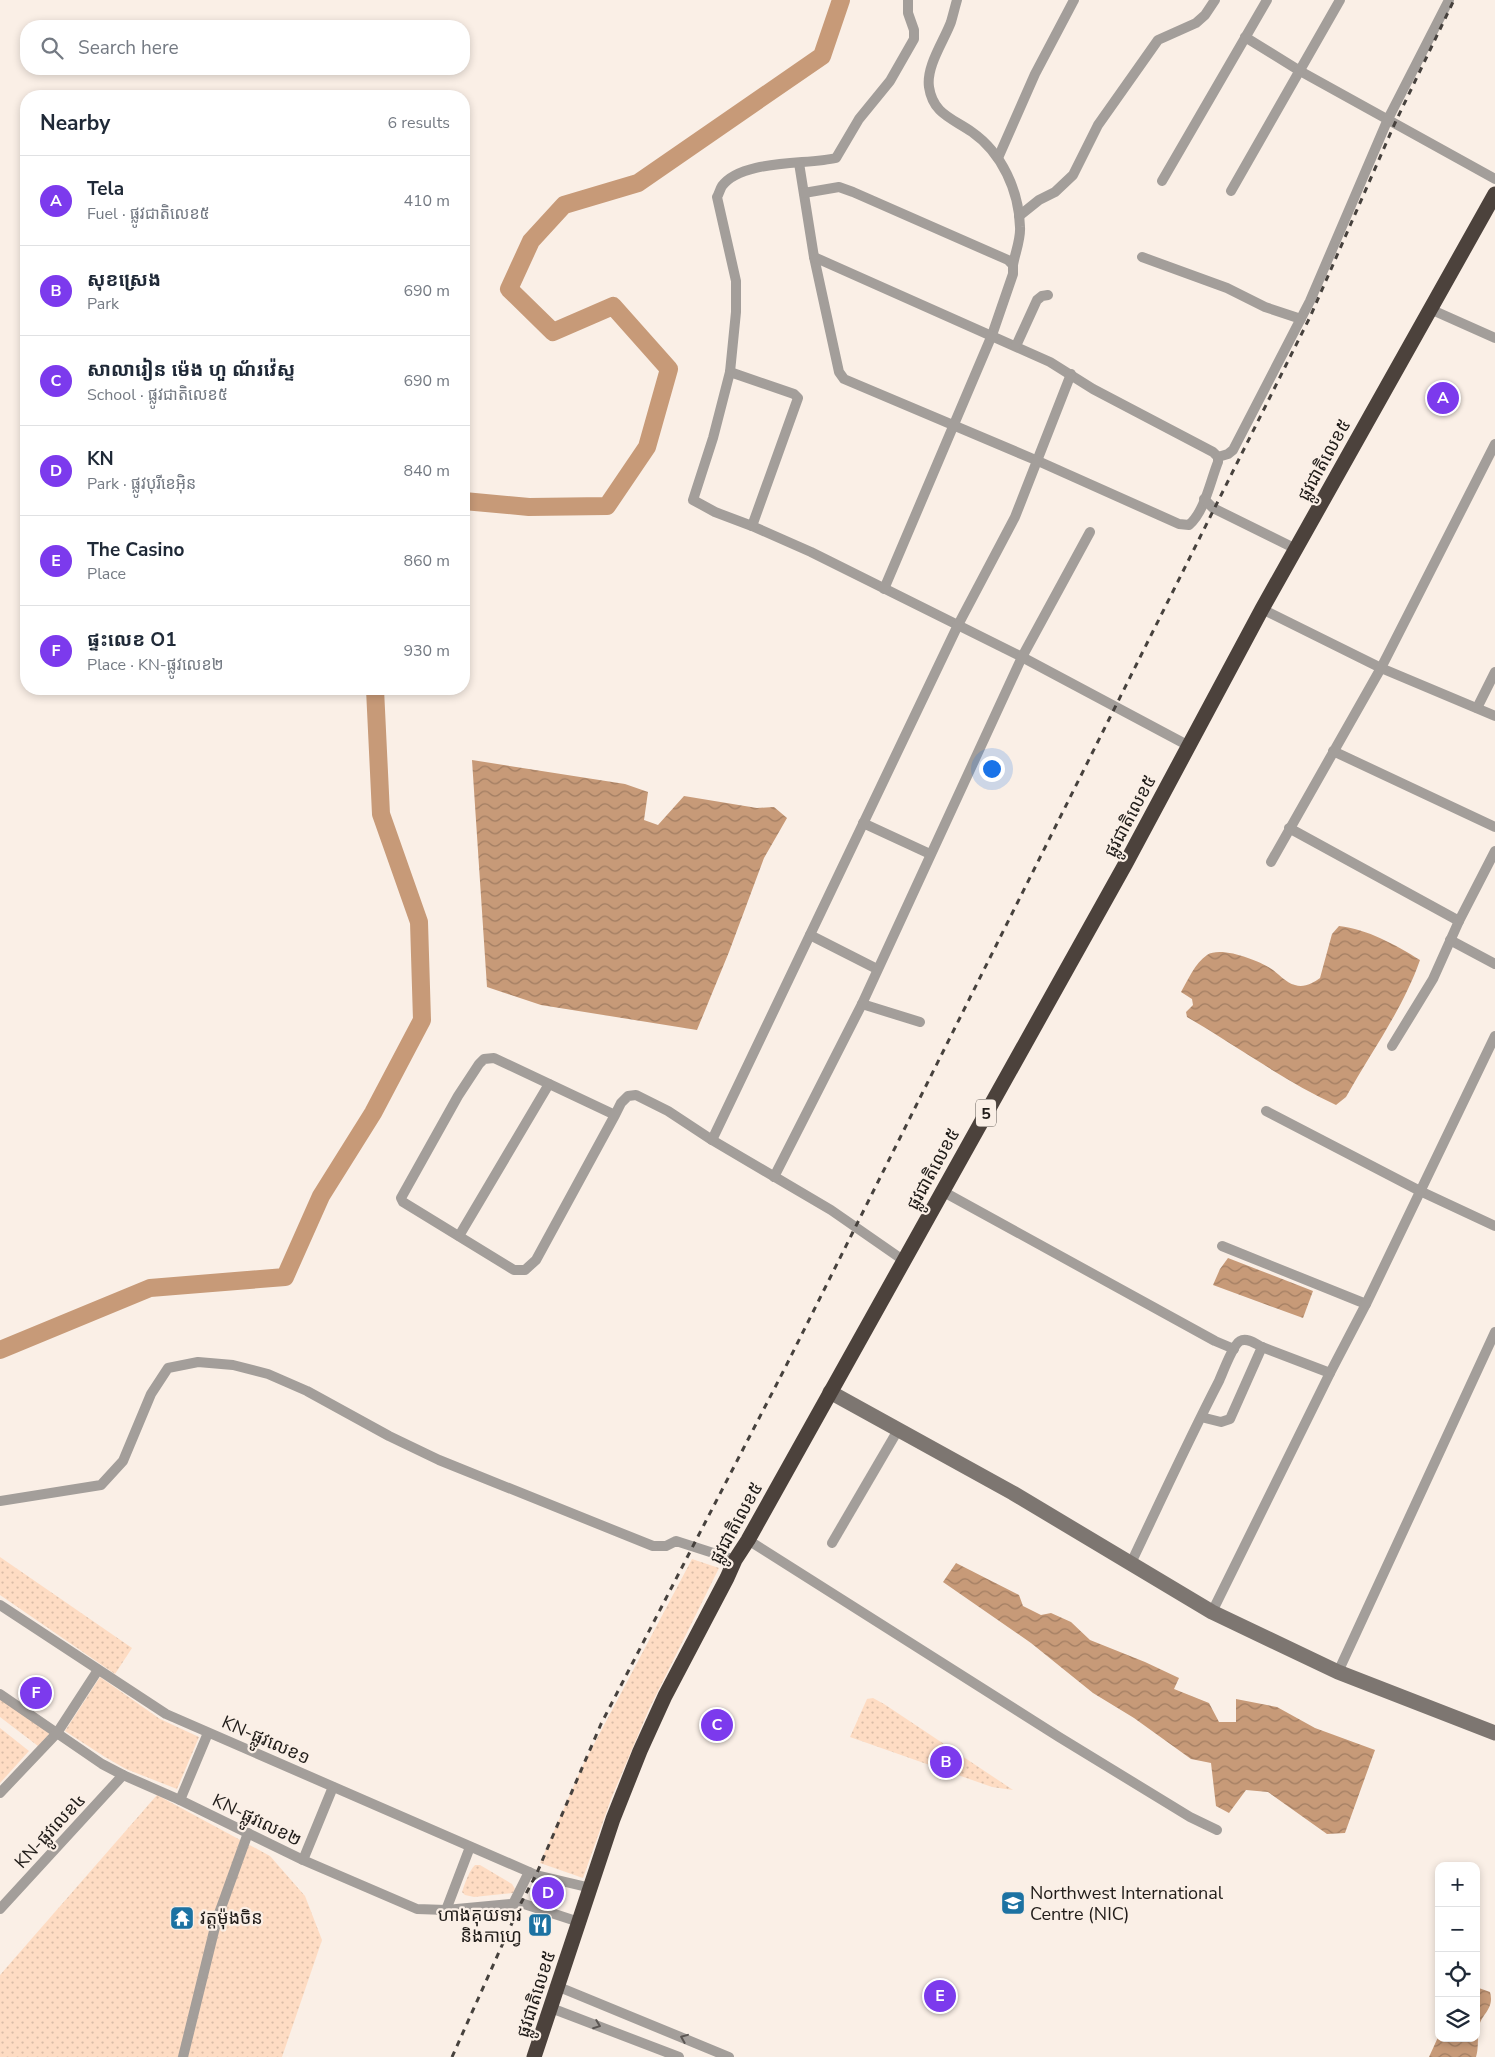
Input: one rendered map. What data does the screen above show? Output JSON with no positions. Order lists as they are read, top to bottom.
{
  "streets": {
    "highway": ["ផ្លូវជាតិលេខ៥", "5"],
    "street": ["KN-ផ្លូវលេខ១", "KN-ផ្លូវលេខ២", "KN-ផ្លូវលេខ៤"]
  },
  "crossings": [
    ["ផ្លូវជាតិលេខ៥", "KN-ផ្លូវលេខ១"],
    ["KN-ផ្លូវលេខ២", "KN-ផ្លូវលេខ៤"]
  ],
  "places": {
    "school or university": ["Northwest International Centre (NIC)"],
    "temple": ["វត្តម៉ុងចិន"],
    "restaurant": ["ហាងគុយទាវ និងកាហ្វេ"]
  },
  "page": {
    "search": "Search here",
    "heading": ["Nearby", "6 results"],
    "list": [
      {
        "mark": "A",
        "name": "Tela",
        "note": "Fuel · ផ្លូវជាតិលេខ៥",
        "value": "410 m"
      },
      {
        "mark": "B",
        "name": "សុខស្រេង",
        "note": "Park",
        "value": "690 m"
      },
      {
        "mark": "C",
        "name": "សាលារៀន ម៉េង ហួ ណ័រវ៉េស្ទ",
        "note": "School · ផ្លូវជាតិលេខ៥",
        "value": "690 m"
      },
      {
        "mark": "D",
        "name": "KN",
        "note": "Park · ផ្លូវបុរីខេអ៊ិន",
        "value": "840 m"
      },
      {
        "mark": "E",
        "name": "The Casino",
        "note": "Place",
        "value": "860 m"
      },
      {
        "mark": "F",
        "name": "ផ្ទះលេខ O1",
        "note": "Place · KN-ផ្លូវលេខ២",
        "value": "930 m"
      }
    ],
    "pins": [
      "A",
      "F",
      "C",
      "B",
      "D",
      "E"
    ],
    "map_buttons": ["+", "−"]
  }
}
